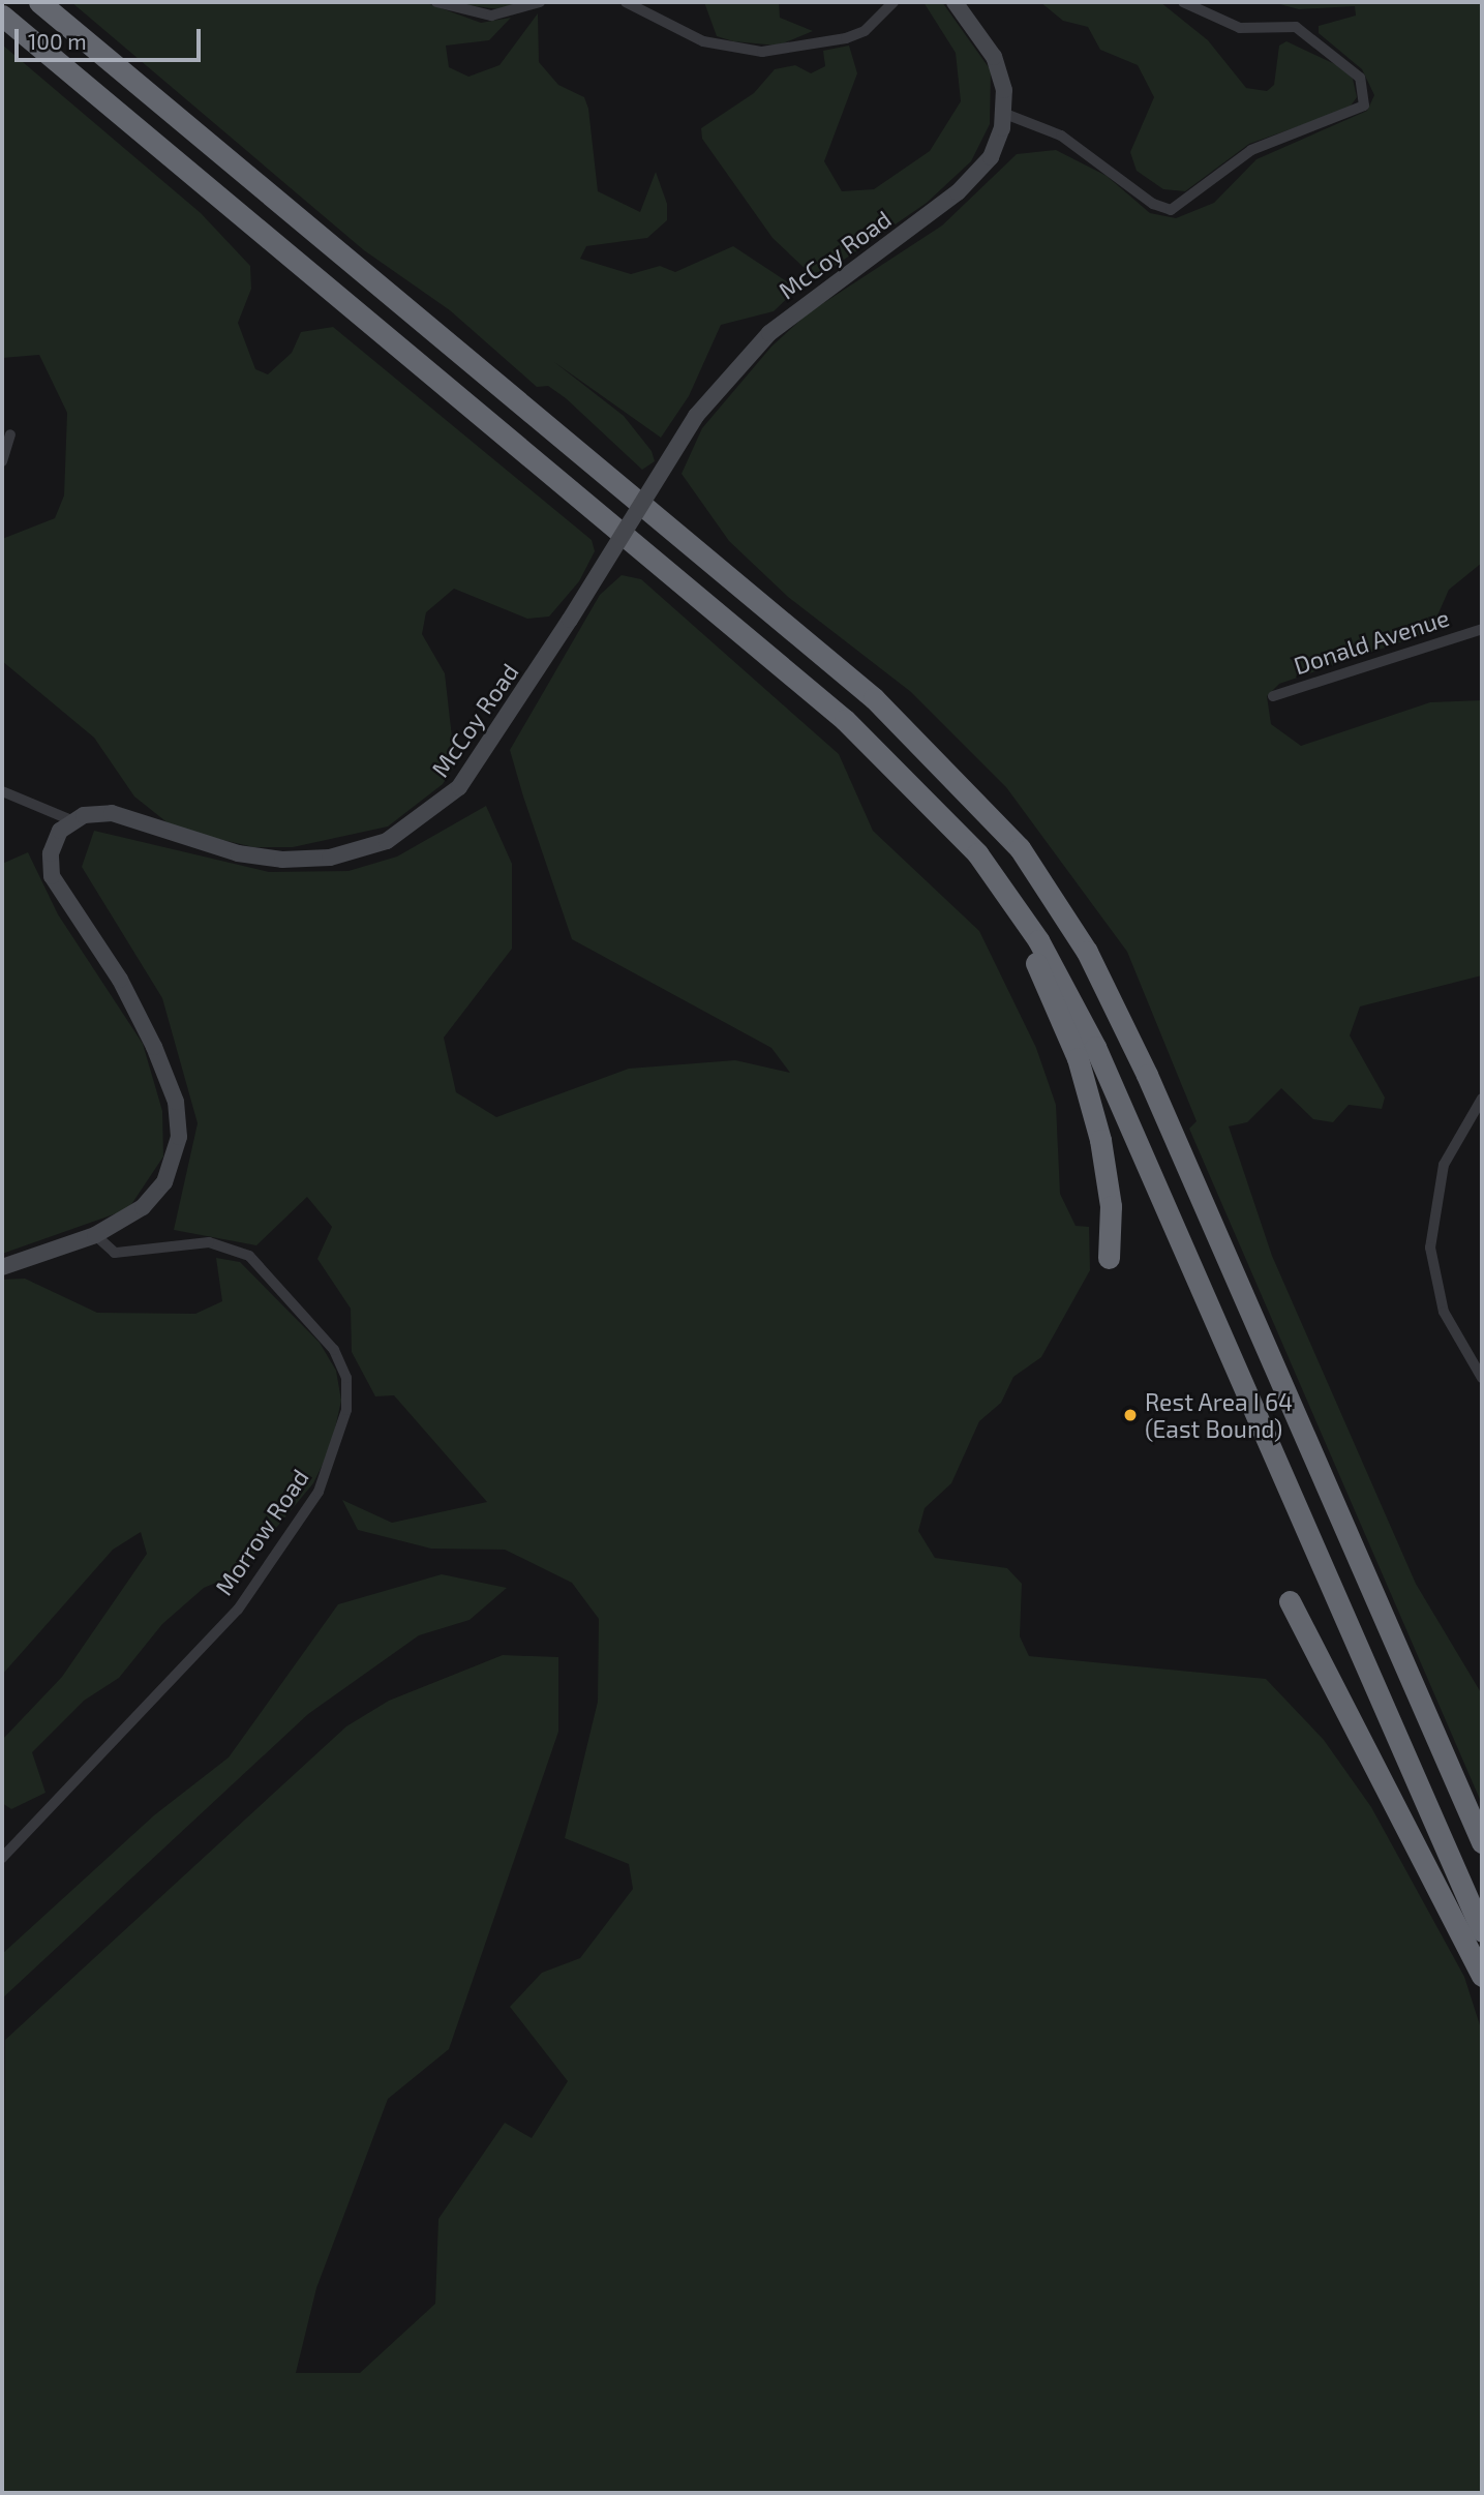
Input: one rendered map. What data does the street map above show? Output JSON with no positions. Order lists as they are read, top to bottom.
{
  "streets": {
    "street": ["McCoy Road", "Donald Avenue", "Morrow Road"]
  },
  "places": ["Rest Area I 64 (East Bound)"],
  "scale_bar": "100 m"
}
